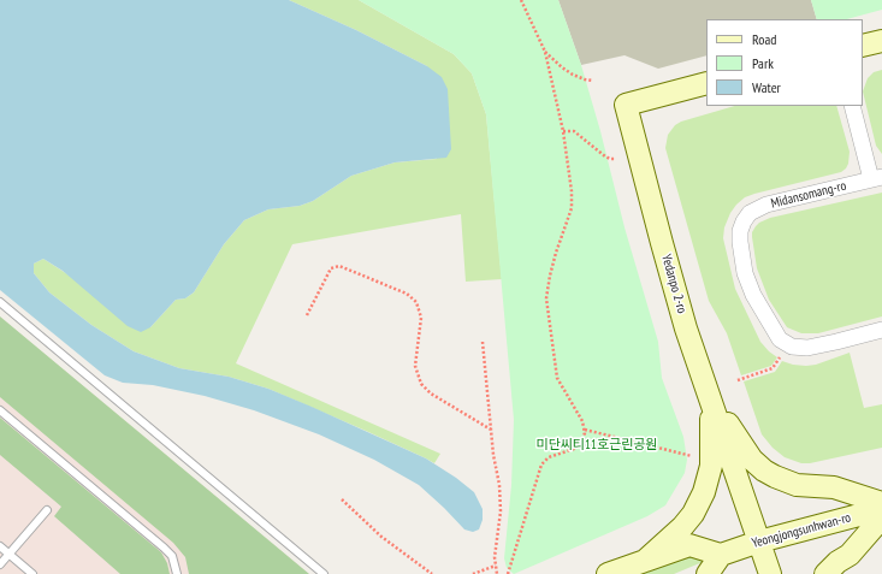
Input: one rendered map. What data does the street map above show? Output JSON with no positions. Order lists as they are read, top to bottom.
{
  "streets": {
    "street": ["Midansomang-ro", "Yedanpo 2-ro", "Yeongjongsunhwan-ro"]
  },
  "crossings": [
    ["Yedanpo 2-ro", "Yeongjongsunhwan-ro"]
  ],
  "parks": ["미단씨티11호근린공원"],
  "legend": ["Road", "Park", "Water"]
}
